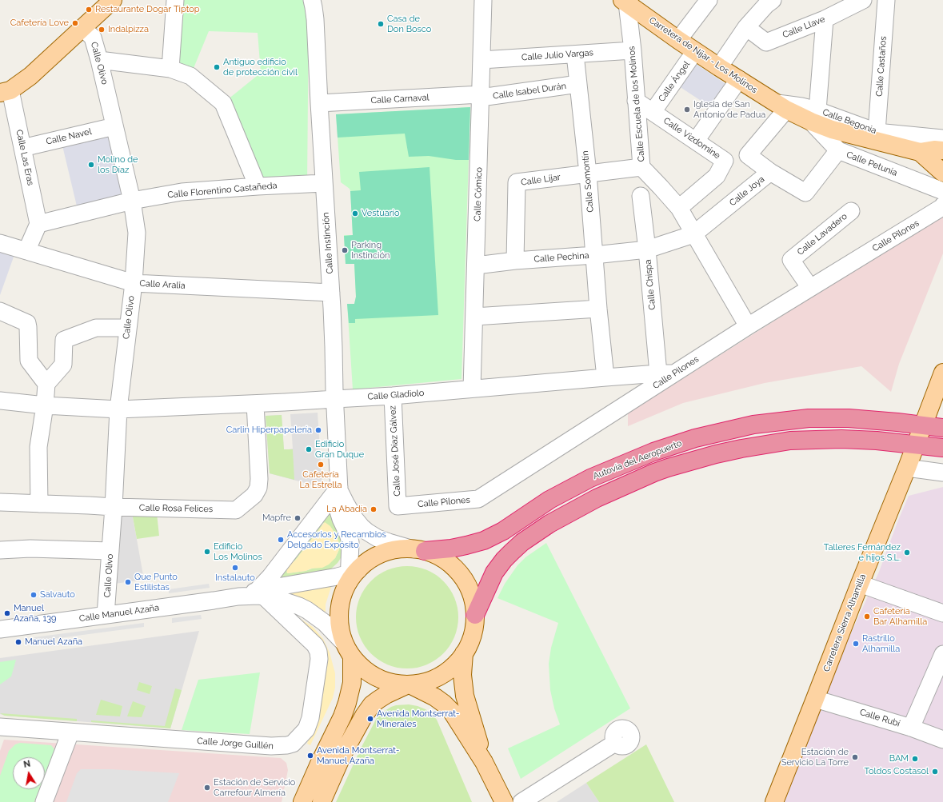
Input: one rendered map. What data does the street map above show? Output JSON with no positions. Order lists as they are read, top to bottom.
{
  "streets": {
    "highway": ["Autovía del Aeropuerto"],
    "main road": ["Carretera de Níjar - Los Molinos", "Carretera Sierra Alhamilla"],
    "street": [
      "Calle Llave",
      "Calle Julio Vargas",
      "Calle Olivo",
      "Calle Castaños",
      "Calle Ángel",
      "Calle Isabel Durán",
      "Calle Carnaval",
      "Calle Escuela de los Molinos",
      "Calle Begonia",
      "Calle Navel",
      "Calle Vizdomine",
      "Calle Las Eras",
      "Calle Petunia",
      "Calle Líjar",
      "Calle Somontín",
      "Calle Florentino Castañeda",
      "Calle Joya",
      "Calle Cómico",
      "Calle Lavadero",
      "Calle Pilones",
      "Calle Instinción",
      "Calle Pechina",
      "Calle Aralia",
      "Calle Chispa",
      "Calle Gladiolo",
      "Calle José Díaz Gálvez",
      "Calle Rosa Felices",
      "Calle Manuel Azaña",
      "Calle Rubí",
      "Calle Jorge Guillén"
    ]
  },
  "crossings": [
    ["Calle Julio Vargas", "Calle Escuela de los Molinos"],
    ["Calle Julio Vargas", "Calle Somontín"],
    ["Calle Julio Vargas", "Calle Cómico"],
    ["Carretera de Níjar - Los Molinos", "Calle Castaños"],
    ["Carretera de Níjar - Los Molinos", "Calle Ángel"],
    ["Carretera de Níjar - Los Molinos", "Calle Escuela de los Molinos"],
    ["Carretera de Níjar - Los Molinos", "Calle Begonia"],
    ["Carretera de Níjar - Los Molinos", "Calle Petunia"],
    ["Carretera de Níjar - Los Molinos", "Calle Joya"],
    ["Calle Olivo", "Calle Navel"],
    ["Calle Olivo", "Calle Florentino Castañeda"],
    ["Calle Olivo", "Calle Aralia"],
    ["Calle Olivo", "Calle Gladiolo"],
    ["Calle Olivo", "Calle Rosa Felices"],
    ["Calle Olivo", "Calle Manuel Azaña"],
    ["Calle Castaños", "Calle Begonia"],
    ["Calle Ángel", "Calle Vizdomine"],
    ["Calle Isabel Durán", "Calle Carnaval"],
    ["Calle Isabel Durán", "Calle Somontín"],
    ["Calle Isabel Durán", "Calle Cómico"],
    ["Calle Carnaval", "Calle Cómico"],
    ["Calle Carnaval", "Calle Instinción"],
    ["Calle Escuela de los Molinos", "Calle Vizdomine"],
    ["Calle Escuela de los Molinos", "Calle Líjar"],
    ["Calle Escuela de los Molinos", "Calle Joya"],
    ["Calle Escuela de los Molinos", "Calle Pilones"],
    ["Calle Navel", "Calle Las Eras"],
    ["Calle Las Eras", "Calle Florentino Castañeda"],
    ["Calle Líjar", "Calle Somontín"],
    ["Calle Líjar", "Calle Pechina"],
    ["Calle Somontín", "Calle Pechina"],
    ["Calle Somontín", "Calle Gladiolo"],
    ["Calle Florentino Castañeda", "Calle Instinción"],
    ["Calle Joya", "Calle Pechina"],
    ["Calle Joya", "Calle Chispa"],
    ["Calle Cómico", "Calle Pechina"],
    ["Calle Cómico", "Calle Gladiolo"],
    ["Calle Lavadero", "Calle Pilones"],
    ["Calle Pilones", "Calle Chispa"],
    ["Calle Pilones", "Calle Gladiolo"],
    ["Calle Pilones", "Calle José Díaz Gálvez"],
    ["Calle Instinción", "Calle Aralia"],
    ["Calle Instinción", "Calle Gladiolo"],
    ["Calle Instinción", "Autovía del Aeropuerto"],
    ["Calle Instinción", "Calle Manuel Azaña"],
    ["Calle Pechina", "Calle Chispa"],
    ["Calle Chispa", "Calle Gladiolo"],
    ["Calle Gladiolo", "Calle José Díaz Gálvez"],
    ["Calle Gladiolo", "Calle Rosa Felices"],
    ["Autovía del Aeropuerto", "Carretera Sierra Alhamilla"],
    ["Calle Manuel Azaña", "Calle Jorge Guillén"],
    ["Carretera Sierra Alhamilla", "Calle Rubí"]
  ],
  "places": [
    "Restaurante Dogar Tiptop",
    "Cafetería Love",
    "Casa de Don Bosco",
    "Indalpizza",
    "Antiguo edificio de protección civil",
    "Iglesia de San Antonio de Padua",
    "Molino de los Díaz",
    "Vestuario",
    "Parking Instinción",
    "Carlin Hiperpapelería",
    "Edificio Gran Duque",
    "Cafetería La Estrella",
    "La Abadía",
    "Mapfre",
    "Accesorios y Recambios Delgado Expósito",
    "Edificio Los Molinos",
    "Talleres Fernández e hijos S.L.",
    "Instalauto",
    "Que Punto Estilistas",
    "Salvauto",
    "Manuel Azaña, 139",
    "Cafetería Bar Alhamilla",
    "Manuel Azaña",
    "Rastrillo Alhamilla",
    "Avenida Montserrat- Minerales",
    "Avenida Montserrat- Manuel Azaña",
    "Estación de Servicio La Torre",
    "BAM",
    "Toldos Costasol",
    "Estación de Servicio Carrefour Almería"
  ],
  "north": "top"
}
